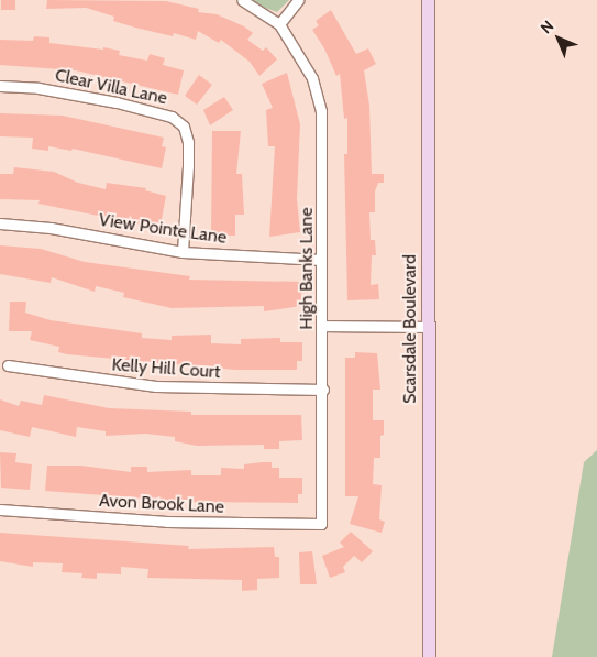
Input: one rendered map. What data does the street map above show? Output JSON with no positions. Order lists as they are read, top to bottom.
{
  "streets": {
    "main road": ["Scarsdale Boulevard"],
    "street": [
      "Clear Villa Lane",
      "View Pointe Lane",
      "High Banks Lane",
      "Kelly Hill Court",
      "Avon Brook Lane"
    ]
  },
  "crossings": [
    ["Clear Villa Lane", "View Pointe Lane"],
    ["View Pointe Lane", "High Banks Lane"],
    ["High Banks Lane", "Kelly Hill Court"],
    ["High Banks Lane", "Avon Brook Lane"]
  ],
  "north": "top left"
}
